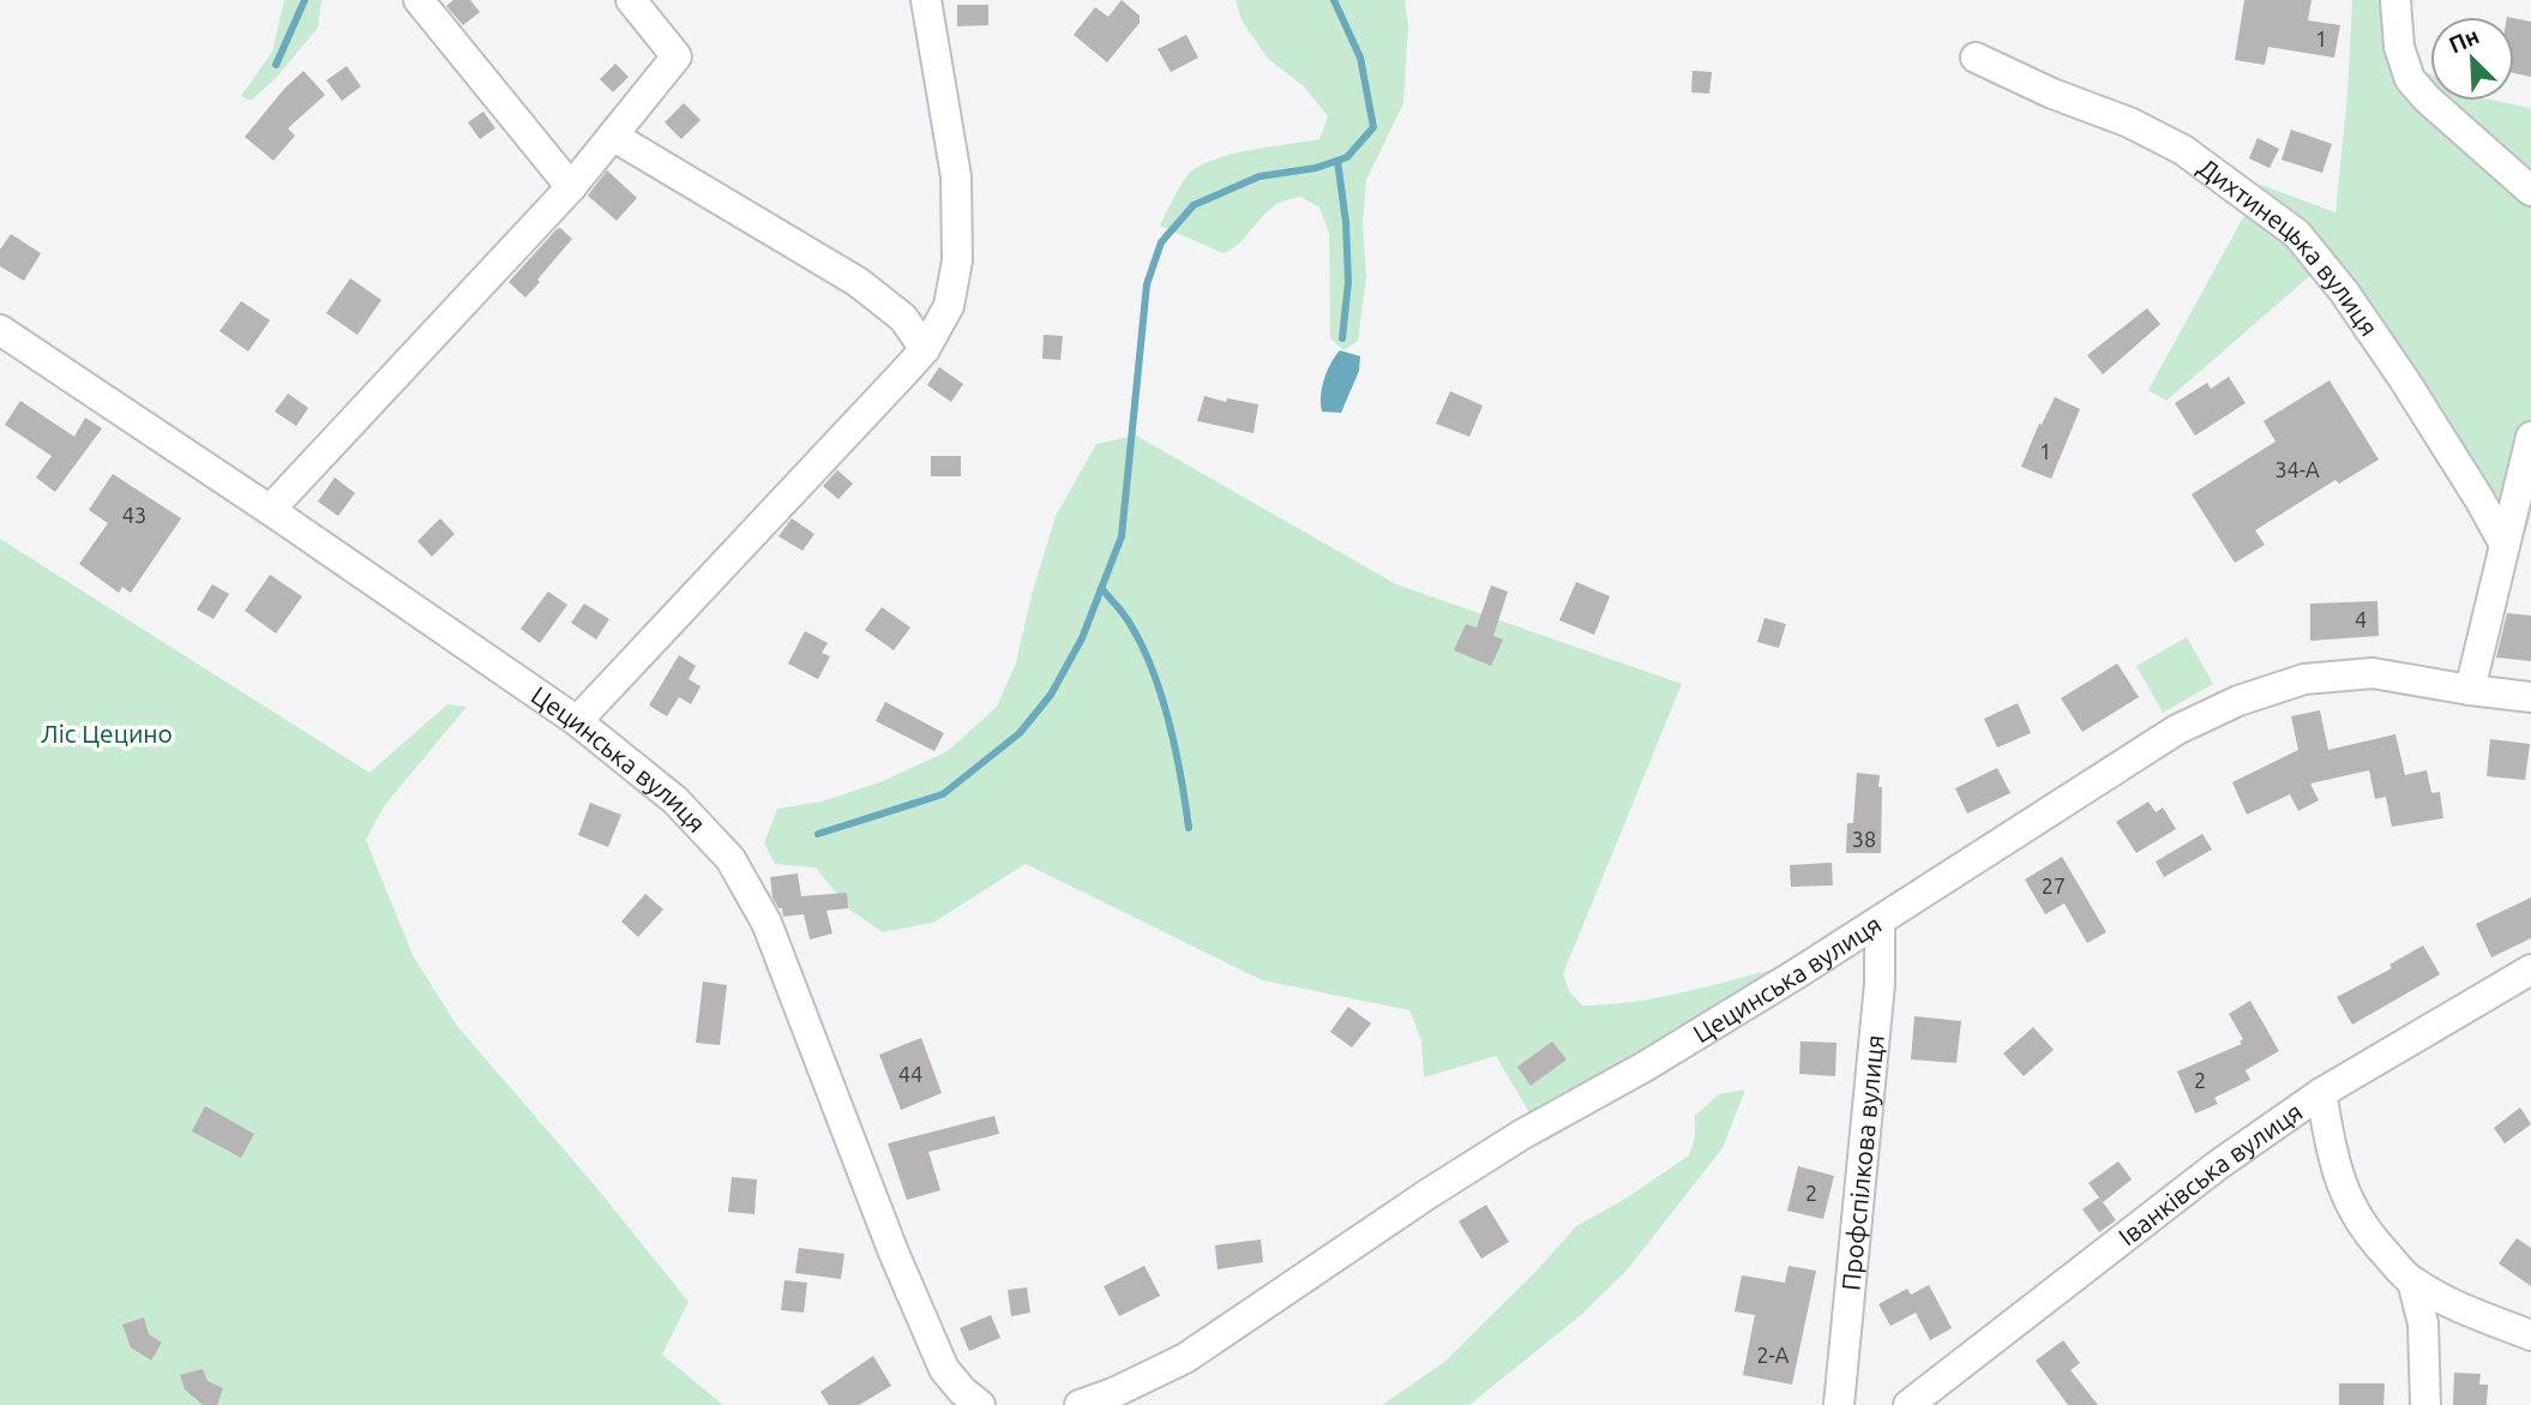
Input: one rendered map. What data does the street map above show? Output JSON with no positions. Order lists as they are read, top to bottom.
{
  "streets": {
    "street": [
      "Дихтинецька вулиця",
      "Цецинська вулиця",
      "Профспілкова вулиця",
      "Іванківська вулиця"
    ]
  },
  "crossings": [
    ["Цецинська вулиця", "Профспілкова вулиця"]
  ],
  "parks": ["Ліс Цецино"],
  "house_numbers": [
    "1",
    "1",
    "34-А",
    "43",
    "4",
    "38",
    "27",
    "44",
    "2",
    "2",
    "2-А"
  ],
  "north": "top left"
}
